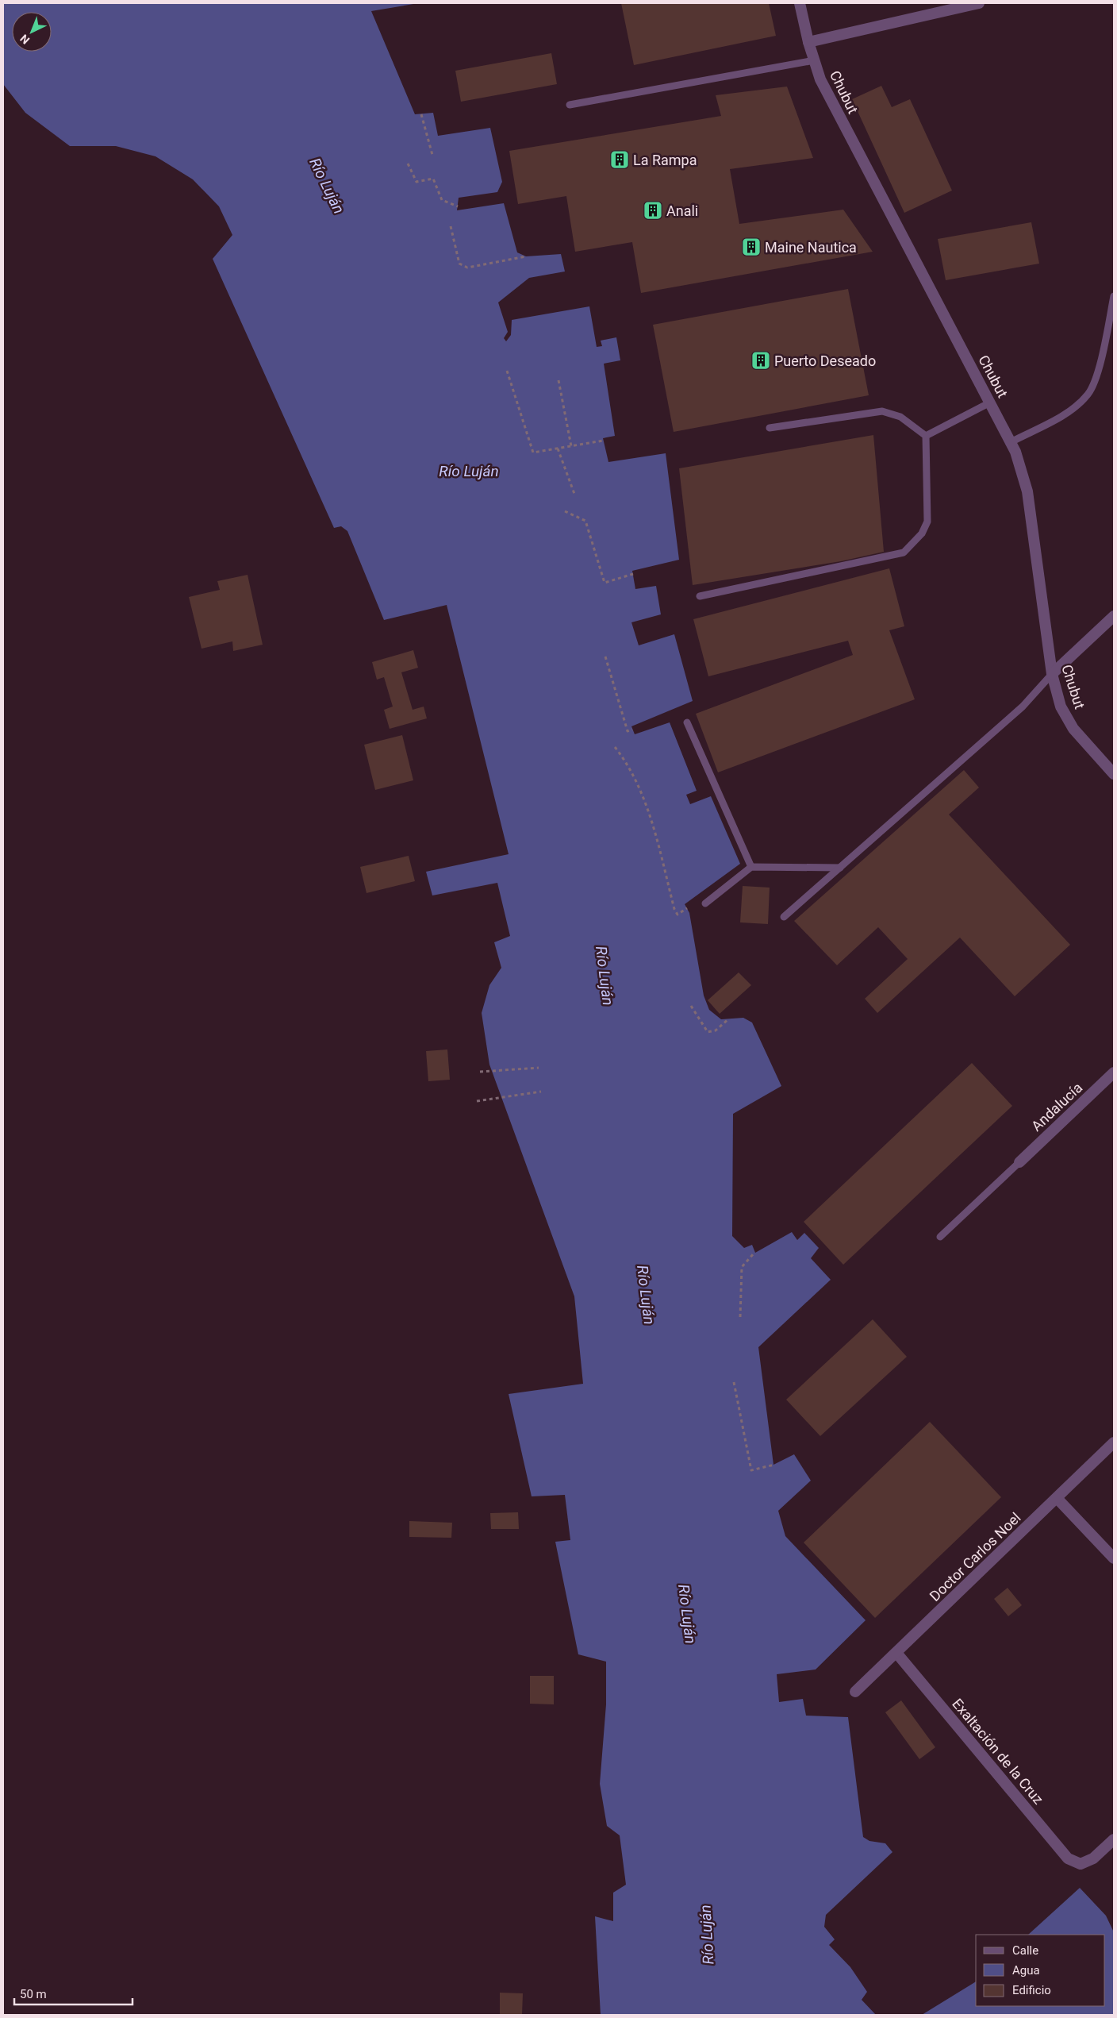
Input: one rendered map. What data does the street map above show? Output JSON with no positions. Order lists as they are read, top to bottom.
{
  "streets": {
    "street": [
      "Chubut",
      "Andalucía",
      "Doctor Carlos Noel",
      "Exaltación de la Cruz"
    ]
  },
  "crossings": [
    ["Doctor Carlos Noel", "Exaltación de la Cruz"]
  ],
  "water": ["Río Luján"],
  "places": {
    "building": [
      "La Rampa",
      "Anali",
      "Maine Nautica",
      "Puerto Deseado"
    ]
  },
  "legend": ["Calle", "Agua", "Edificio"],
  "scale_bar": "50 m",
  "north": "bottom left"
}
